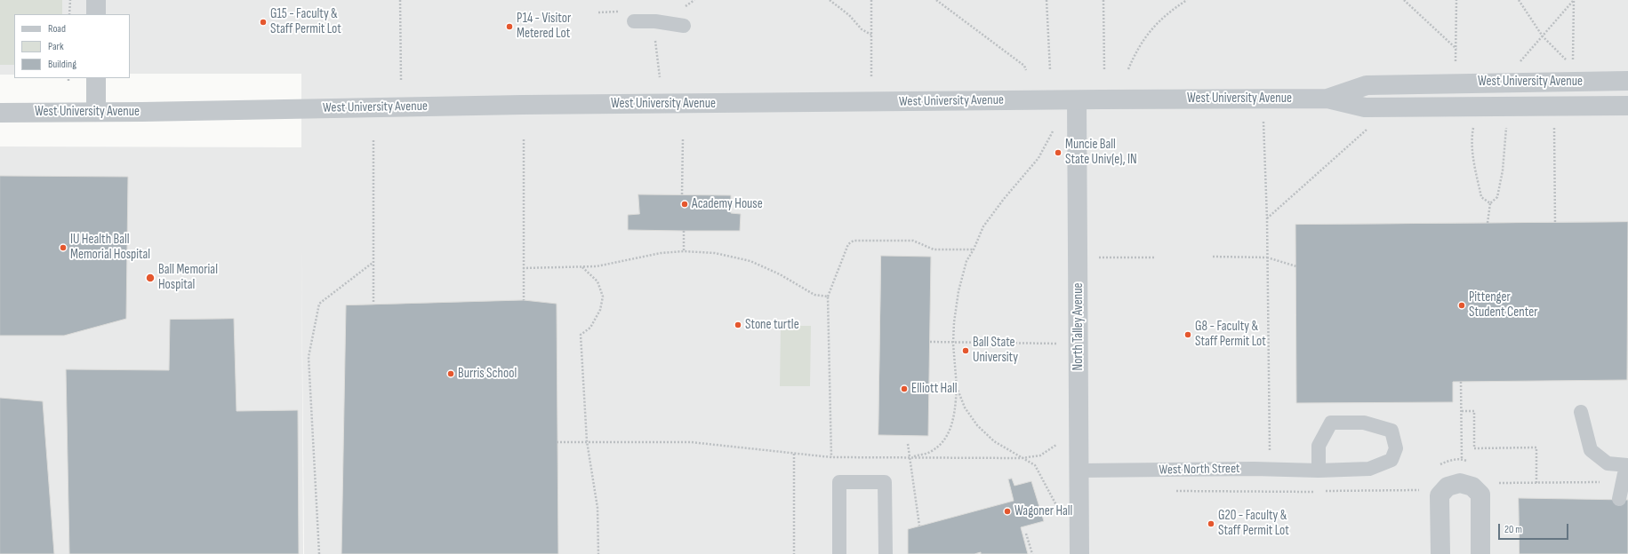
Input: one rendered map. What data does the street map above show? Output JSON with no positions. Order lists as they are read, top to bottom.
{
  "streets": {
    "street": ["West University Avenue", "North Talley Avenue"],
    "lane": ["West North Street"]
  },
  "crossings": [
    ["West University Avenue", "North Talley Avenue"],
    ["North Talley Avenue", "West North Street"]
  ],
  "places": [
    "G15 - Faculty & Staff Permit Lot",
    "P14 - Visitor Metered Lot",
    "Muncie Ball State Univ(e), IN",
    "Academy House",
    "IU Health Ball Memorial Hospital",
    "Ball Memorial Hospital",
    "Pittenger Student Center",
    "Stone turtle",
    "G8 - Faculty & Staff Permit Lot",
    "Ball State University",
    "Burris School",
    "Elliott Hall",
    "Wagoner Hall",
    "G20 - Faculty & Staff Permit Lot"
  ],
  "legend": ["Road", "Park", "Building"],
  "scale_bar": "20 m"
}
